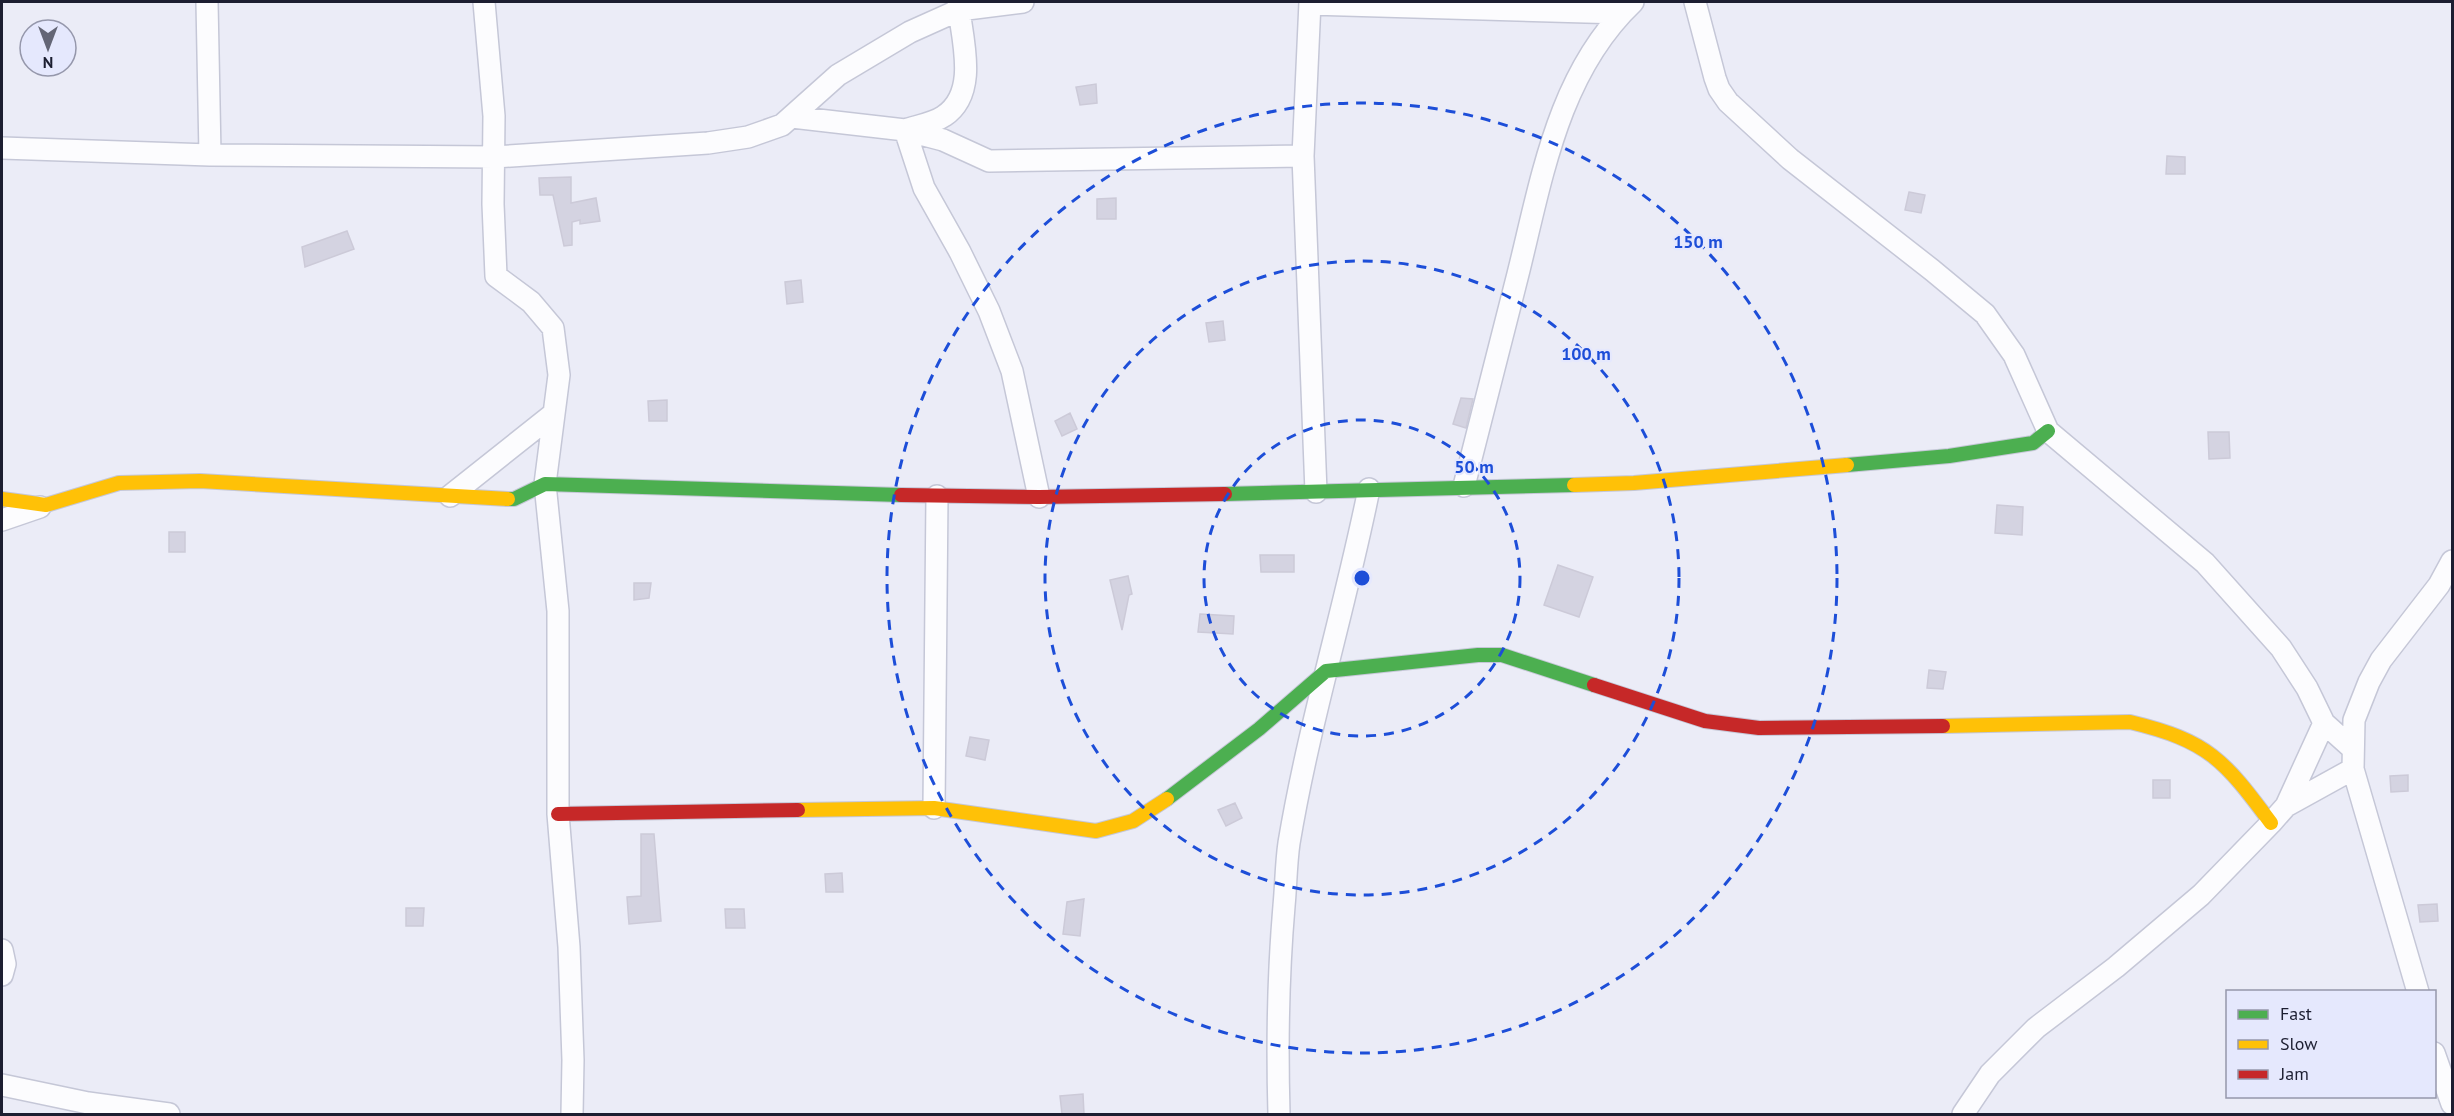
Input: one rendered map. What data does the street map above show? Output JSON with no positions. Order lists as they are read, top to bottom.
{
  "legend": ["Fast", "Slow", "Jam"],
  "north": "bottom",
  "rings": ["150 m", "100 m", "50 m"]
}
